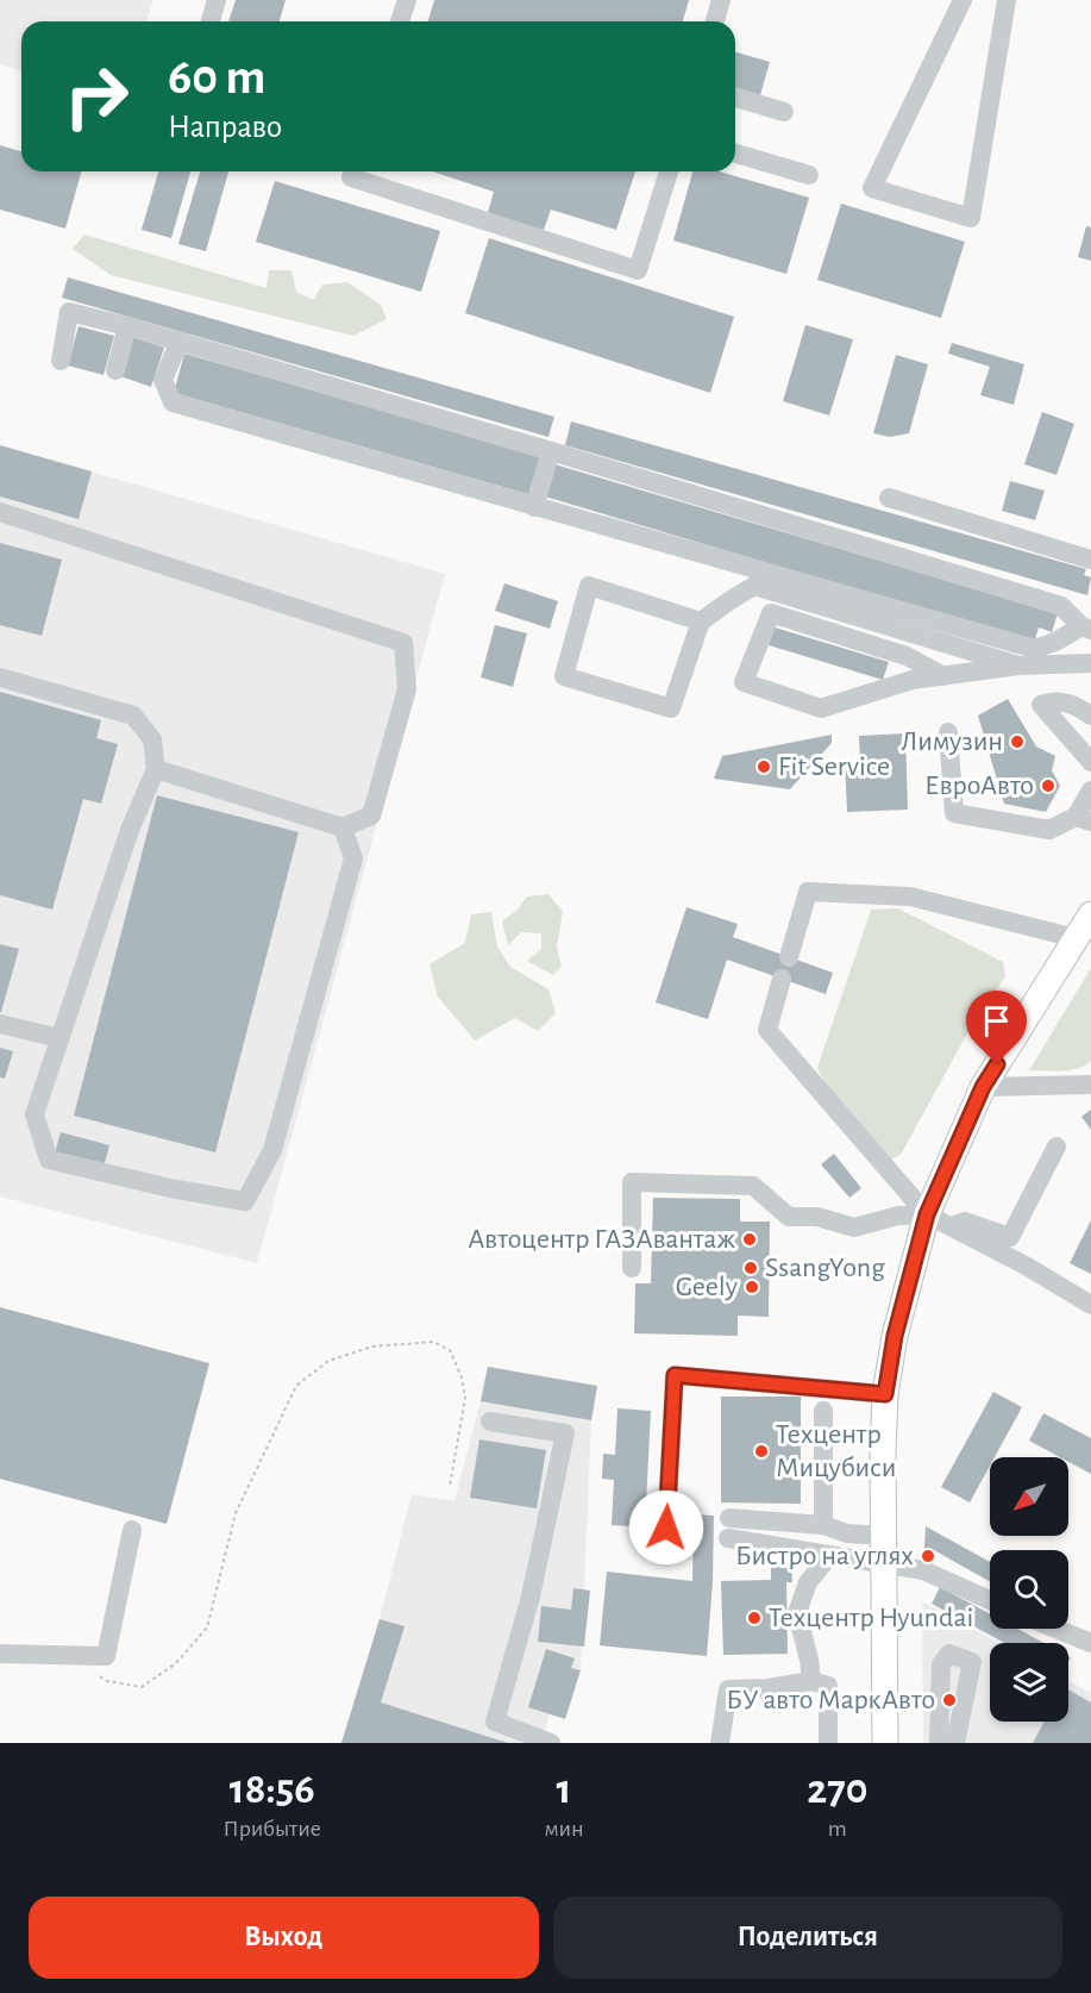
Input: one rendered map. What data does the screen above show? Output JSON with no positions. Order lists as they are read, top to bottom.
{
  "places": [
    "Лимузин",
    "Fit Service",
    "ЕвроАвто",
    "Автоцентр ГАЗАвантаж",
    "SsangYong",
    "Geely",
    "Техцентр Мицубиси",
    "Бистро на углях",
    "Техцентр Hyundai",
    "БУ авто МаркАвто"
  ],
  "north": "bottom left",
  "page": {
    "turn": ["60 m", "Направо"],
    "eta": [
      "18:56",
      "Прибытие",
      "1",
      "мин",
      "270",
      "m"
    ],
    "buttons": ["Выход", "Поделиться"]
  }
}
